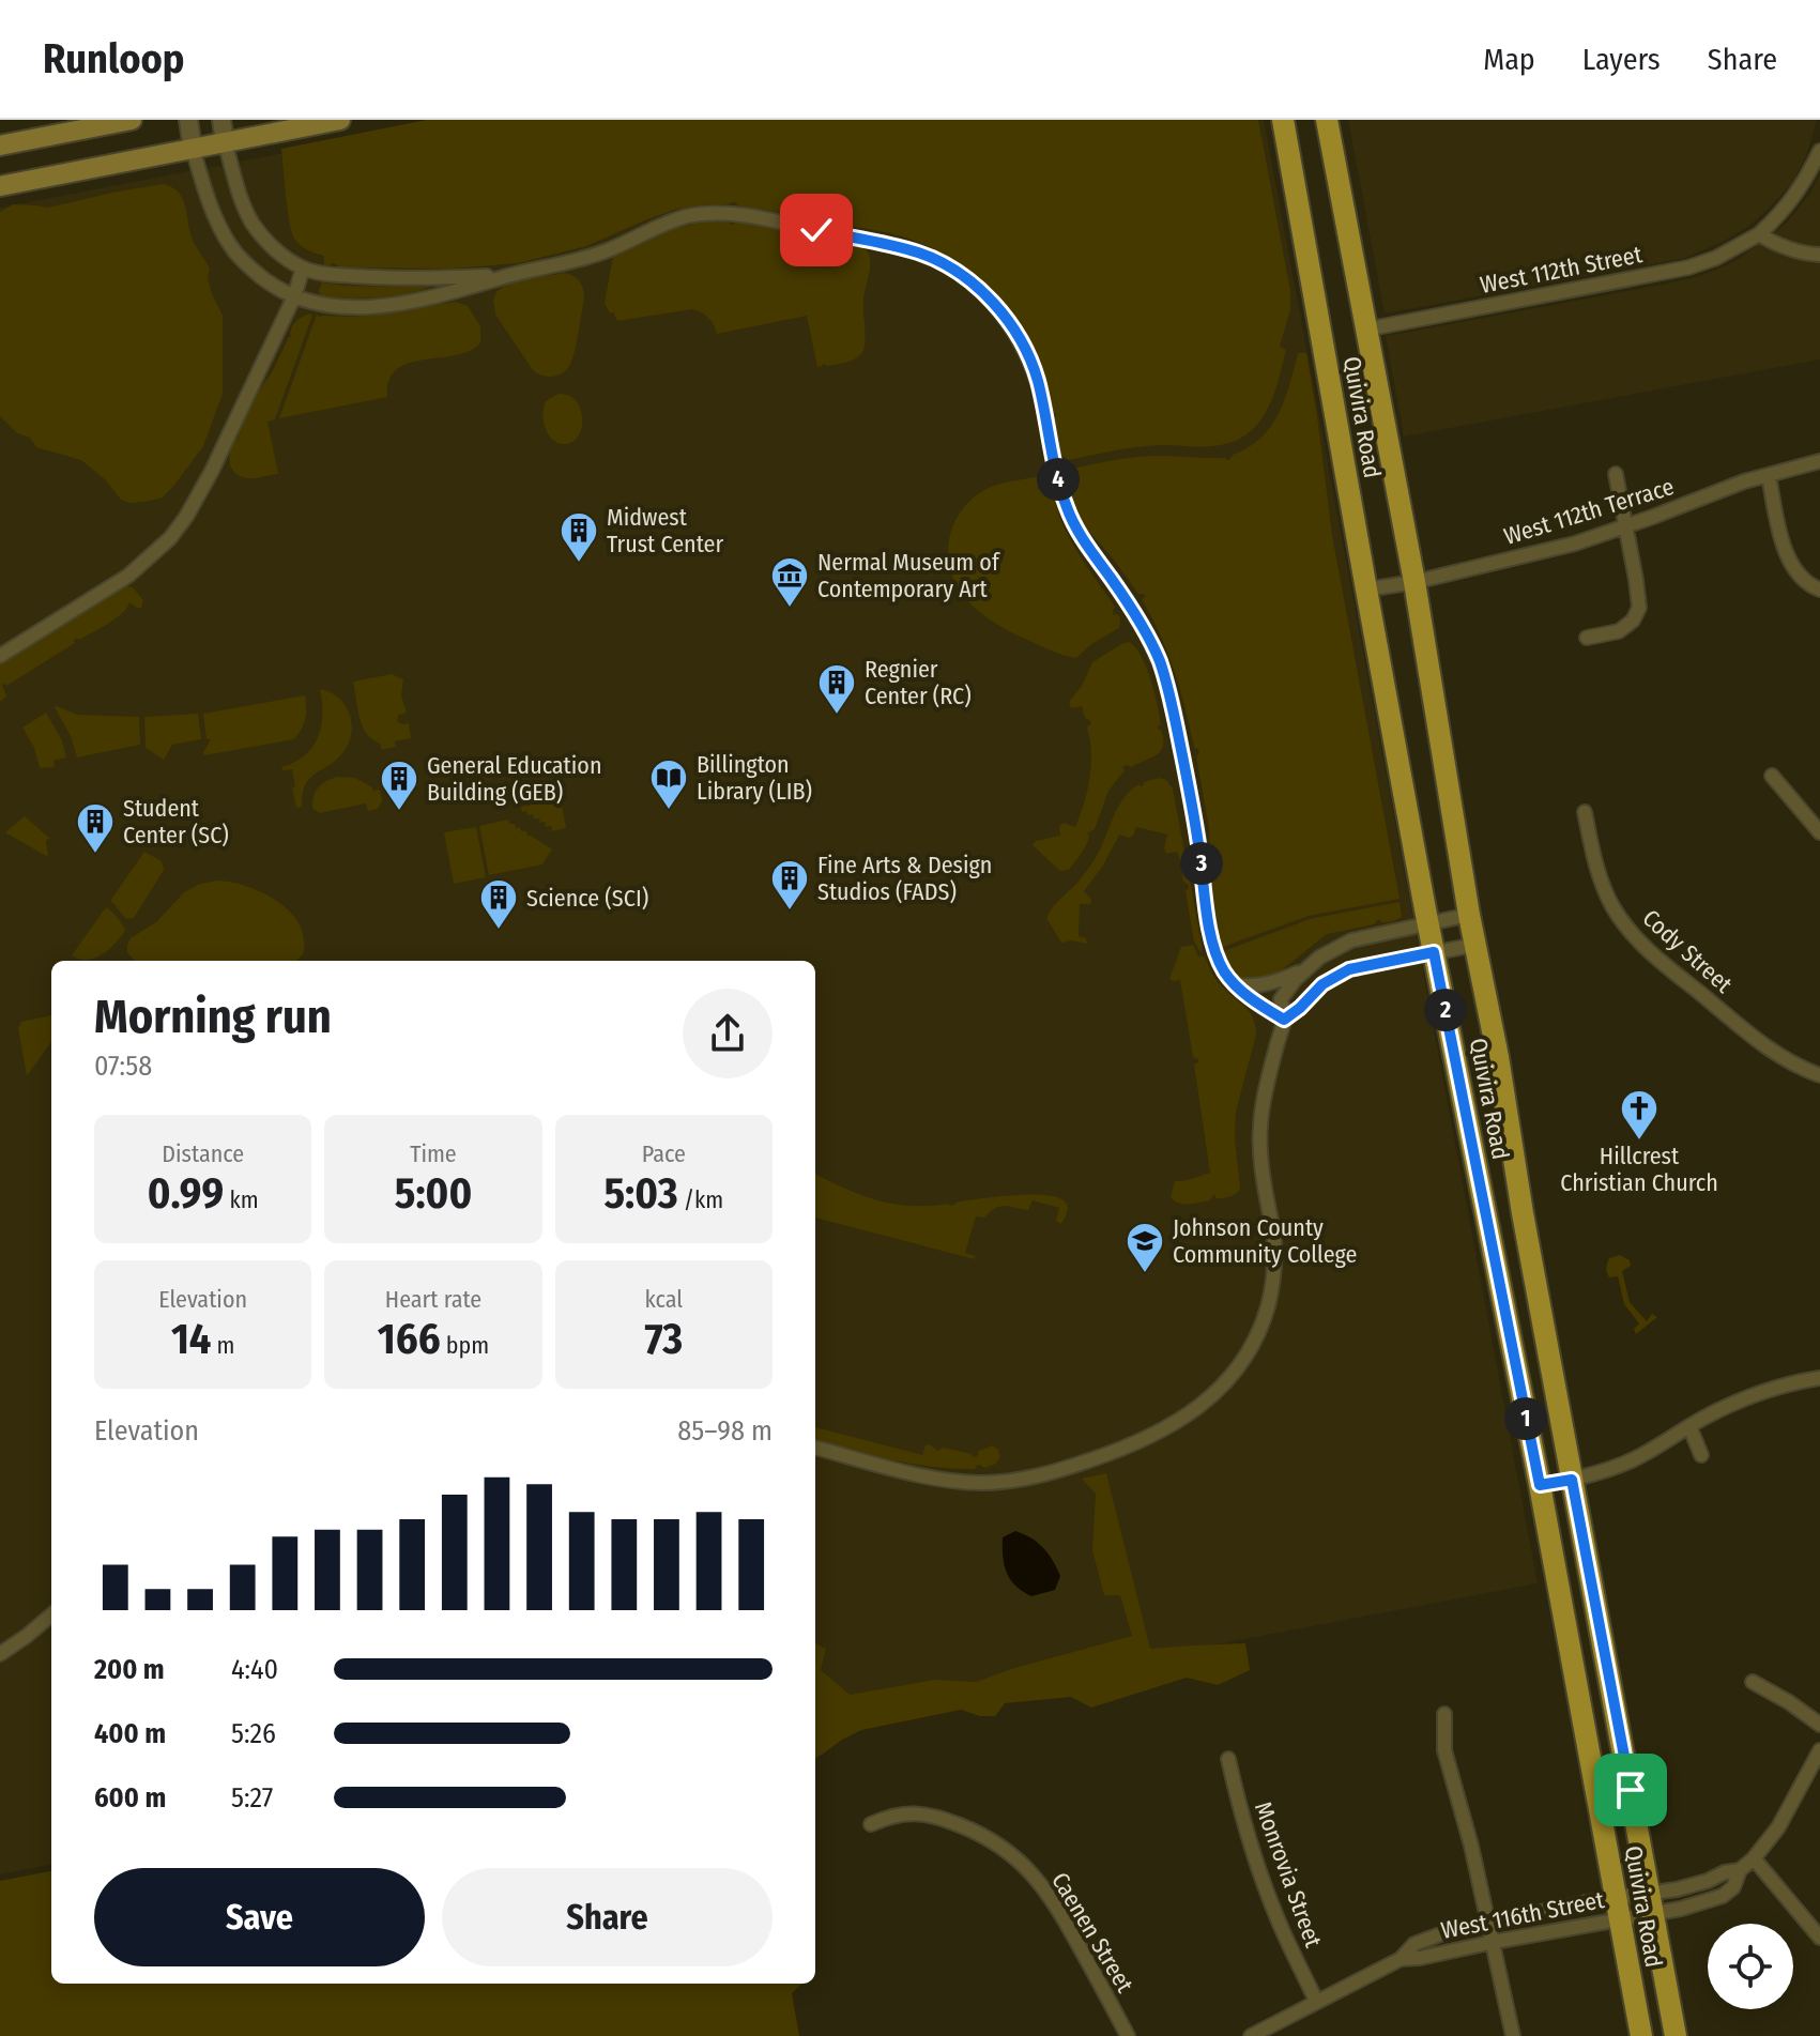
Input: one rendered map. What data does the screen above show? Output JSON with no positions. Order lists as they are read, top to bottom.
{
  "streets": {
    "main road": ["Quivira Road"],
    "street": [
      "West 112th Street",
      "West 112th Terrace",
      "Cody Street",
      "Monrovia Street",
      "West 116th Street",
      "Caenen Street"
    ]
  },
  "crossings": [
    ["West 112th Street", "Quivira Road"],
    ["Quivira Road", "West 112th Terrace"],
    ["Quivira Road", "West 116th Street"],
    ["Monrovia Street", "West 116th Street"]
  ],
  "places": {
    "building": [
      "Midwest Trust Center",
      "Regnier Center (RC)",
      "General Education Building (GEB)",
      "Student Center (SC)",
      "Fine Arts & Design Studios (FADS)",
      "Science (SCI)"
    ],
    "museum": ["Nermal Museum of Contemporary Art"],
    "library": ["Billington Library (LIB)"],
    "church": ["Hillcrest Christian Church"],
    "school or university": ["Johnson County Community College"]
  },
  "page": {
    "header": "Runloop",
    "nav": ["Map", "Layers", "Share"],
    "pins": [
      "4",
      "3",
      "2",
      "1"
    ],
    "heading": ["Morning run", "07:58"],
    "stats": [
      ["Distance", "0.99 km"],
      ["Time", "5:00"],
      ["Pace", "5:03 /km"],
      ["Elevation", "14 m"],
      ["Heart rate", "166 bpm"],
      ["kcal", "73"]
    ],
    "chart": ["Elevation", "85–98 m"],
    "list": [
      {
        "name": "200 m",
        "note": "4:40"
      },
      {
        "name": "400 m",
        "note": "5:26"
      },
      {
        "name": "600 m",
        "note": "5:27"
      }
    ],
    "buttons": ["Save", "Share"]
  }
}
